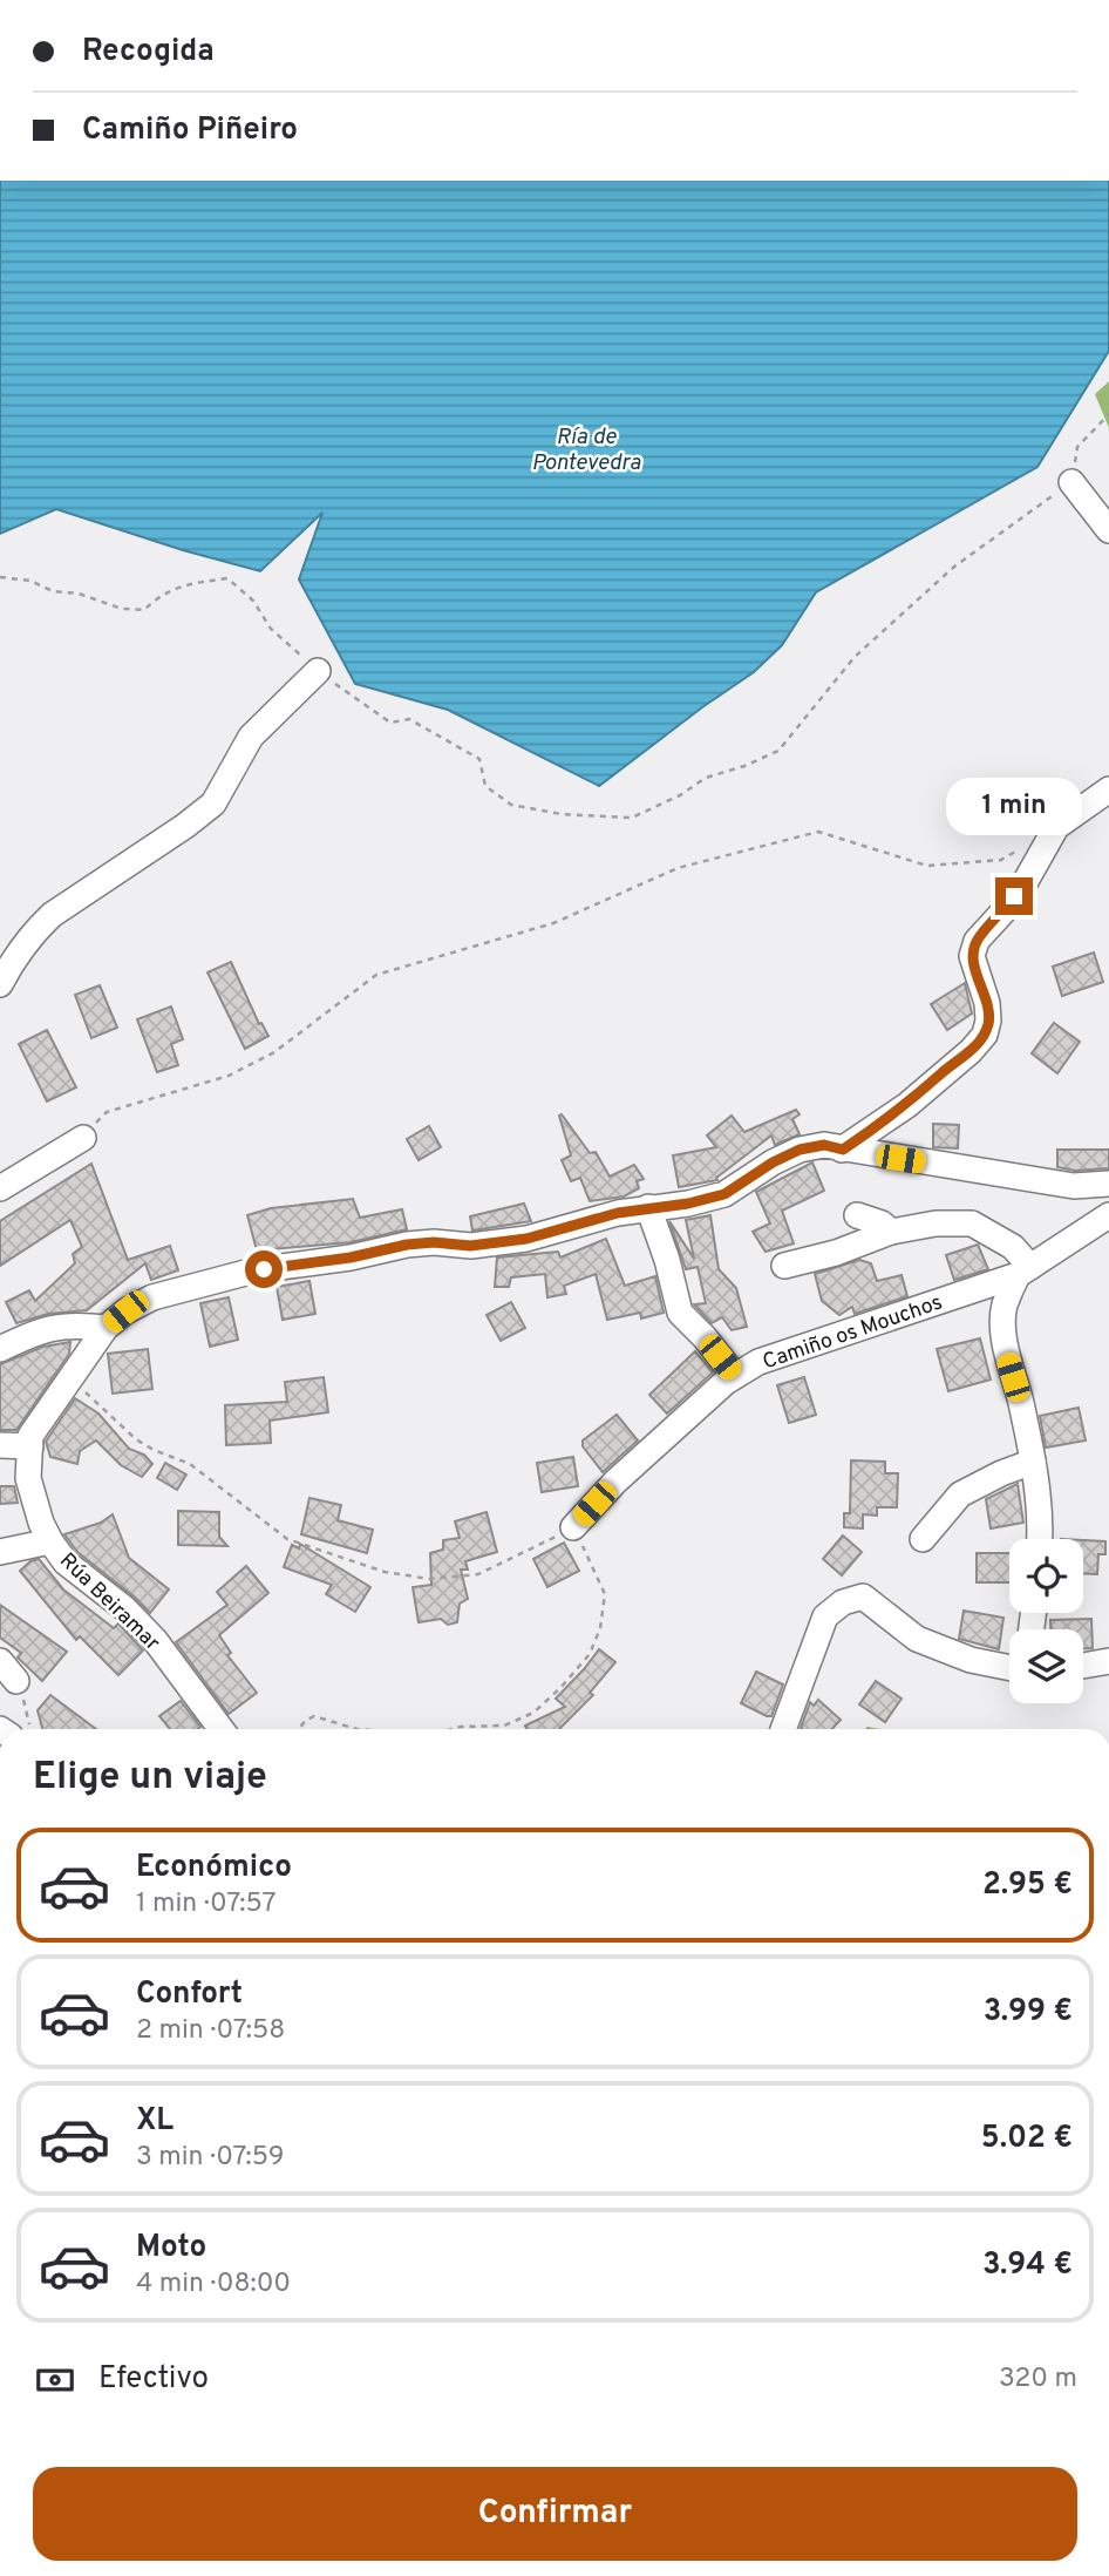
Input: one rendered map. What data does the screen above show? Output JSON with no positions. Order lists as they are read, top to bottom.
{
  "streets": {
    "street": ["Camiño os Mouchos", "Rúa Beiramar"]
  },
  "water": ["Ría de Pontevedra"],
  "page": {
    "banner": ["Recogida", "Camiño Piñeiro"],
    "bubble": "1 min",
    "heading": "Elige un viaje",
    "list": [
      {
        "name": "Económico",
        "note": "1 min · 07:57",
        "value": "2.95 €"
      },
      {
        "name": "Confort",
        "note": "2 min · 07:58",
        "value": "3.99 €"
      },
      {
        "name": "XL",
        "note": "3 min · 07:59",
        "value": "5.02 €"
      },
      {
        "name": "Moto",
        "note": "4 min · 08:00",
        "value": "3.94 €"
      }
    ],
    "pay": ["Efectivo", "320 m"],
    "buttons": "Confirmar"
  }
}
